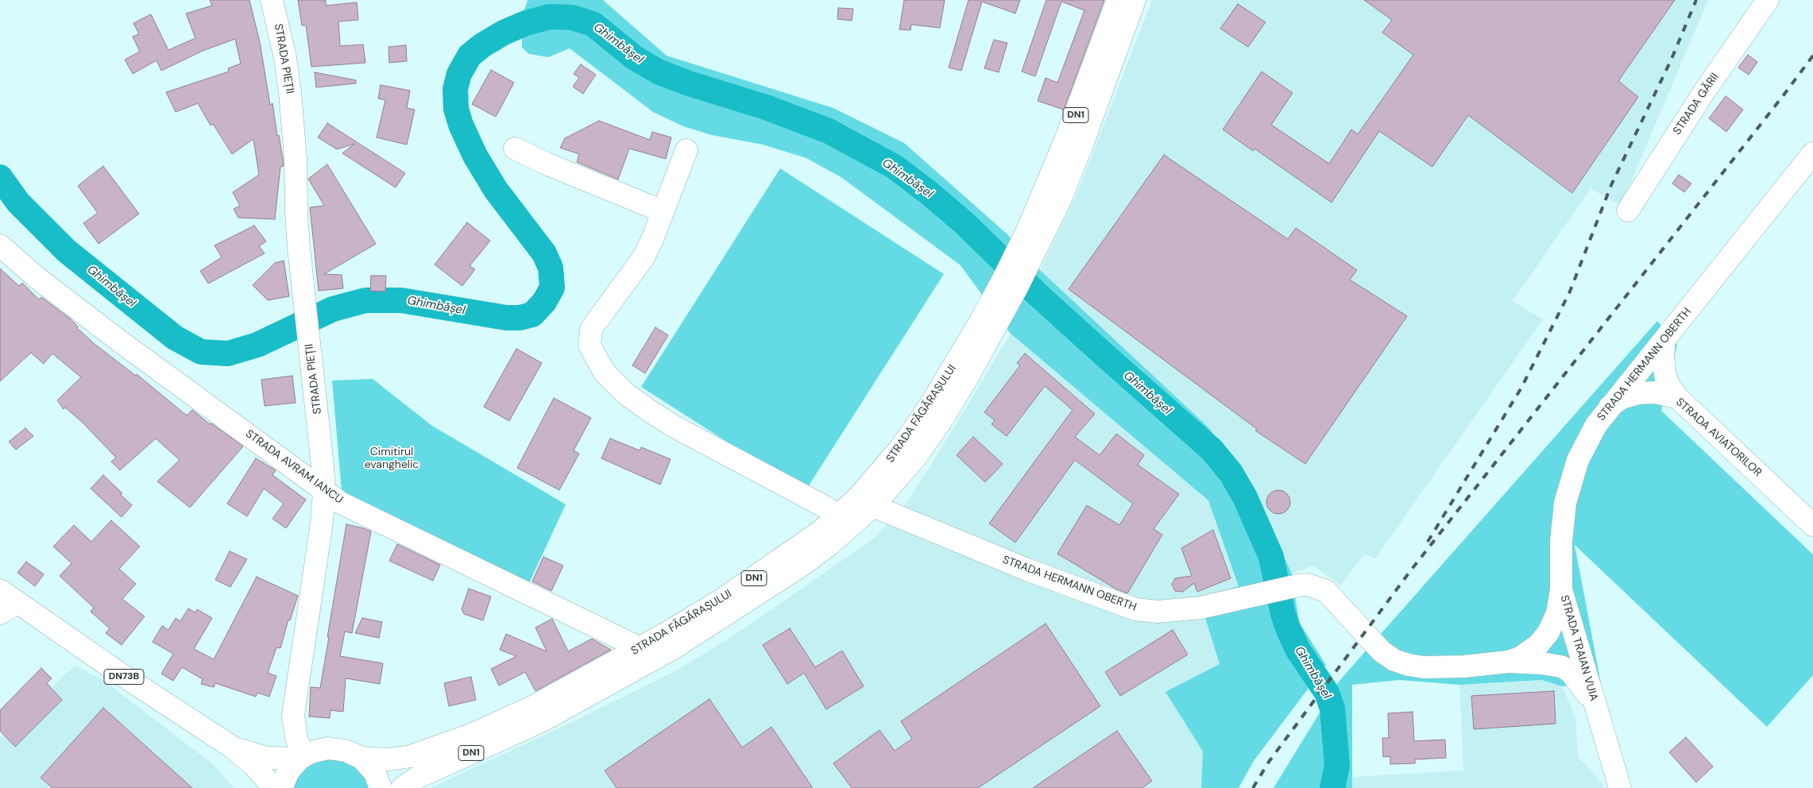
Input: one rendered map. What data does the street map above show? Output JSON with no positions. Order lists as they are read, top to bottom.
{
  "streets": {
    "main road": [
      "STRADA PIEȚII",
      "STRADA GĂRII",
      "DN1",
      "STRADA HERMANN OBERTH",
      "STRADA FĂGĂRAȘULUI",
      "STRADA AVIATORILOR",
      "STRADA AVRAM IANCU",
      "STRADA TRAIAN VUIA",
      "DN73B"
    ]
  },
  "crossings": [
    ["STRADA PIEȚII", "STRADA FĂGĂRAȘULUI"],
    ["STRADA PIEȚII", "STRADA AVRAM IANCU"],
    ["STRADA PIEȚII", "DN73B"],
    ["STRADA HERMANN OBERTH", "STRADA FĂGĂRAȘULUI"],
    ["STRADA HERMANN OBERTH", "STRADA AVIATORILOR"],
    ["STRADA HERMANN OBERTH", "STRADA TRAIAN VUIA"],
    ["STRADA FĂGĂRAȘULUI", "STRADA AVRAM IANCU"],
    ["STRADA FĂGĂRAȘULUI", "DN73B"]
  ],
  "water": ["Ghimbășel"],
  "parks": ["Cimitirul evanghelic"]
}
